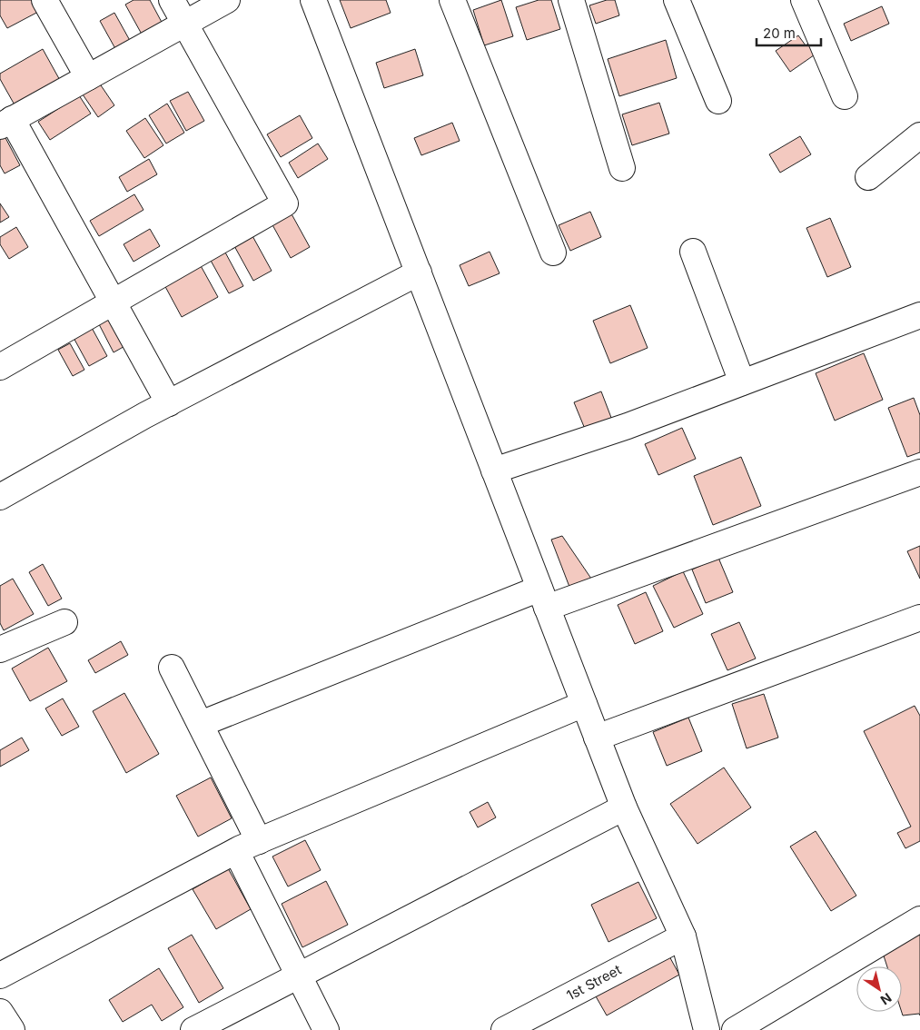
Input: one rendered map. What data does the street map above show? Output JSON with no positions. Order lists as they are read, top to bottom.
{
  "streets": {
    "street": ["1st Street"]
  },
  "scale_bar": "20 m",
  "north": "bottom right"
}
